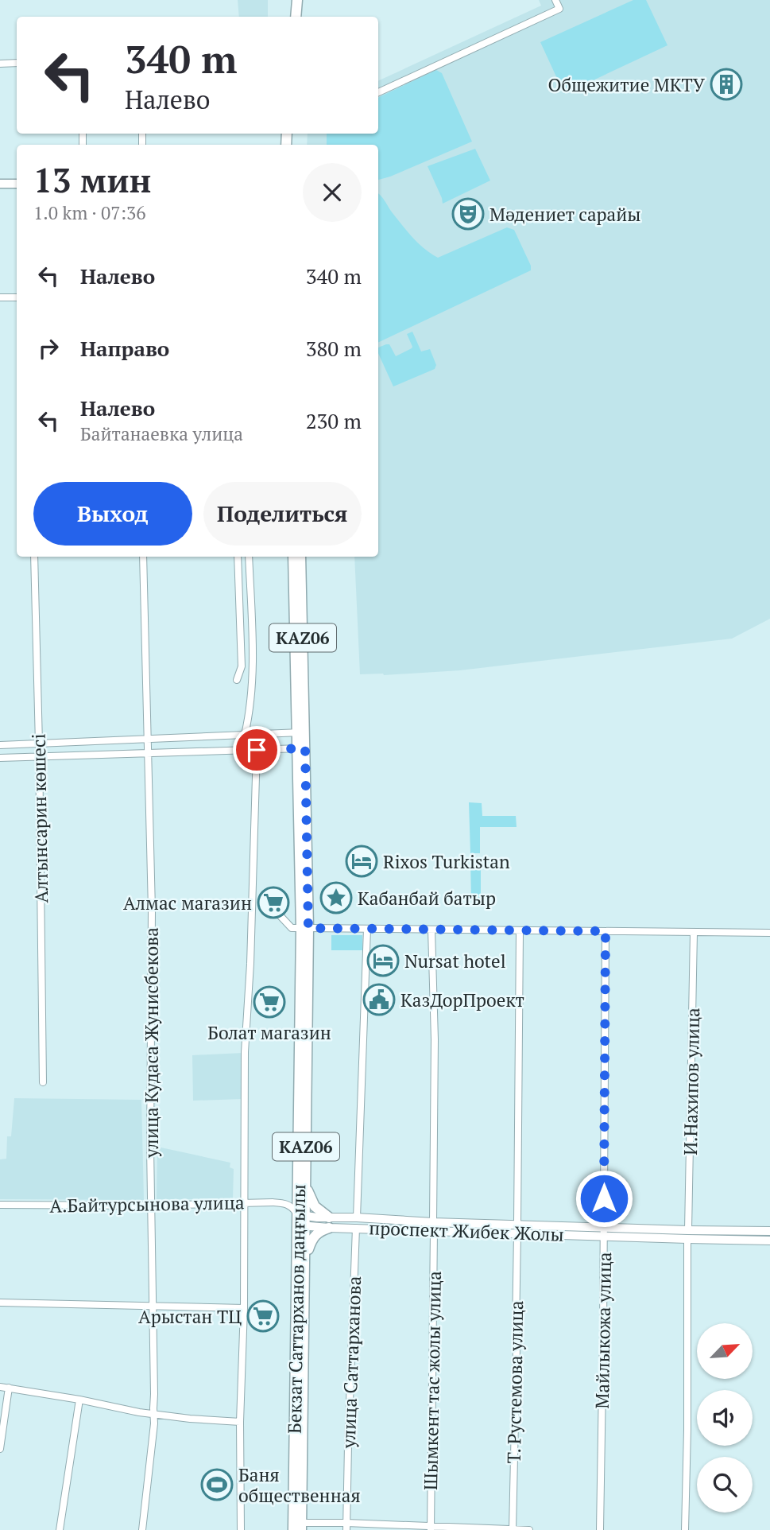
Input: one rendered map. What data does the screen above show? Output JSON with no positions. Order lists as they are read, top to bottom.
{
  "streets": {
    "main road": ["KАZ06", "Бекзат Саттарханов даңғылы"],
    "street": [
      "Алтынсарин көшесі",
      "улица Кудаса Жунисбекова",
      "И.Нахипов улица",
      "А.Байтурсынова улица",
      "проспект Жибек Жолы",
      "Майлыкожа улица",
      "улица Саттарханова",
      "Шымкент тас жолы улица",
      "Т. Рустемова улица"
    ]
  },
  "crossings": [
    ["улица Кудаса Жунисбекова", "А.Байтурсынова улица"],
    ["И.Нахипов улица", "проспект Жибек Жолы"],
    ["А.Байтурсынова улица", "проспект Жибек Жолы"],
    ["А.Байтурсынова улица", "Бекзат Саттарханов даңғылы"],
    ["проспект Жибек Жолы", "Бекзат Саттарханов даңғылы"],
    ["проспект Жибек Жолы", "Майлыкожа улица"],
    ["проспект Жибек Жолы", "улица Саттарханова"],
    ["проспект Жибек Жолы", "Шымкент тас жолы улица"],
    ["проспект Жибек Жолы", "Т. Рустемова улица"]
  ],
  "places": {
    "building": ["Общежитие МКТУ"],
    "theatre": ["Мәдениет сарайы"],
    "hotel": ["Rixos Turkistan", "Nursat hotel"],
    "place": ["Кабанбай батыр"],
    "supermarket": ["Алмас магазин", "Болат магазин", "Арыстан ТЦ"],
    "public building": ["КазДорПроект"],
    "sports": ["Баня общественная"]
  },
  "north": "top right",
  "page": {
    "turn": ["340 m", "Налево"],
    "heading": ["13 мин", "1.0 km · 07:36"],
    "list": [
      {
        "name": "Налево",
        "value": "340 m"
      },
      {
        "name": "Направо",
        "value": "380 m"
      },
      {
        "name": "Налево",
        "note": "Байтанаевка улица",
        "value": "230 m"
      }
    ],
    "buttons": ["Выход", "Поделиться"]
  }
}
